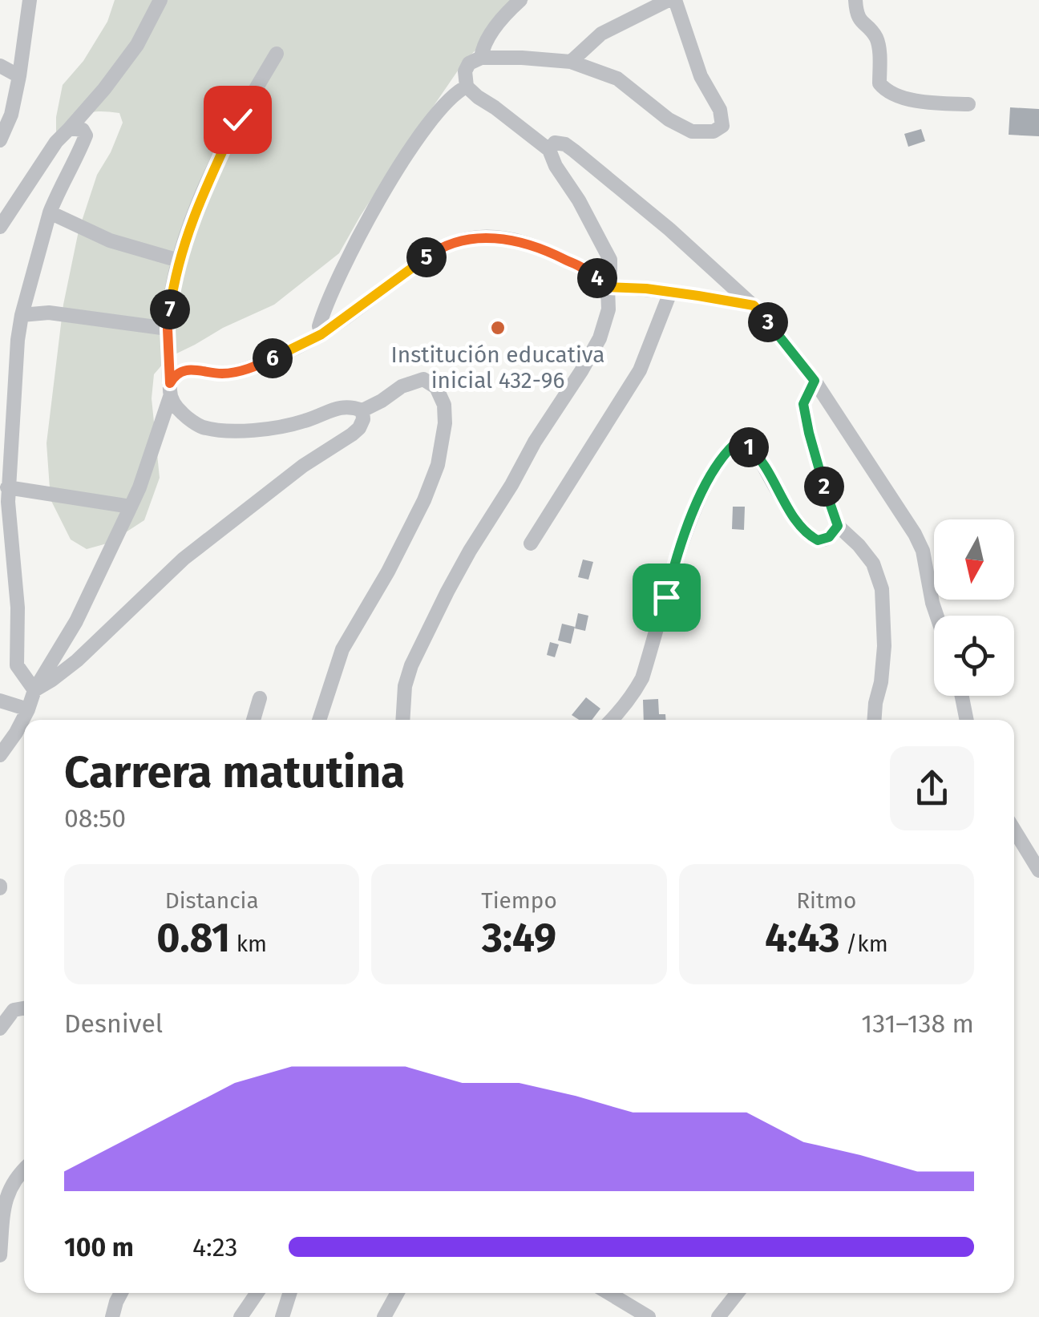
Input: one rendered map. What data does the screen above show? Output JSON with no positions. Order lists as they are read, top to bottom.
{
  "places": ["Institución educativa inicial 432-96"],
  "north": "bottom",
  "page": {
    "pins": [
      "5",
      "4",
      "7",
      "3",
      "6",
      "1",
      "2"
    ],
    "heading": ["Carrera matutina", "08:50"],
    "stats": [
      ["Distancia", "0.81 km"],
      ["Tiempo", "3:49"],
      ["Ritmo", "4:43 /km"]
    ],
    "chart": ["Desnivel", "131–138 m"],
    "list": [
      {
        "name": "100 m",
        "note": "4:23"
      }
    ]
  }
}
